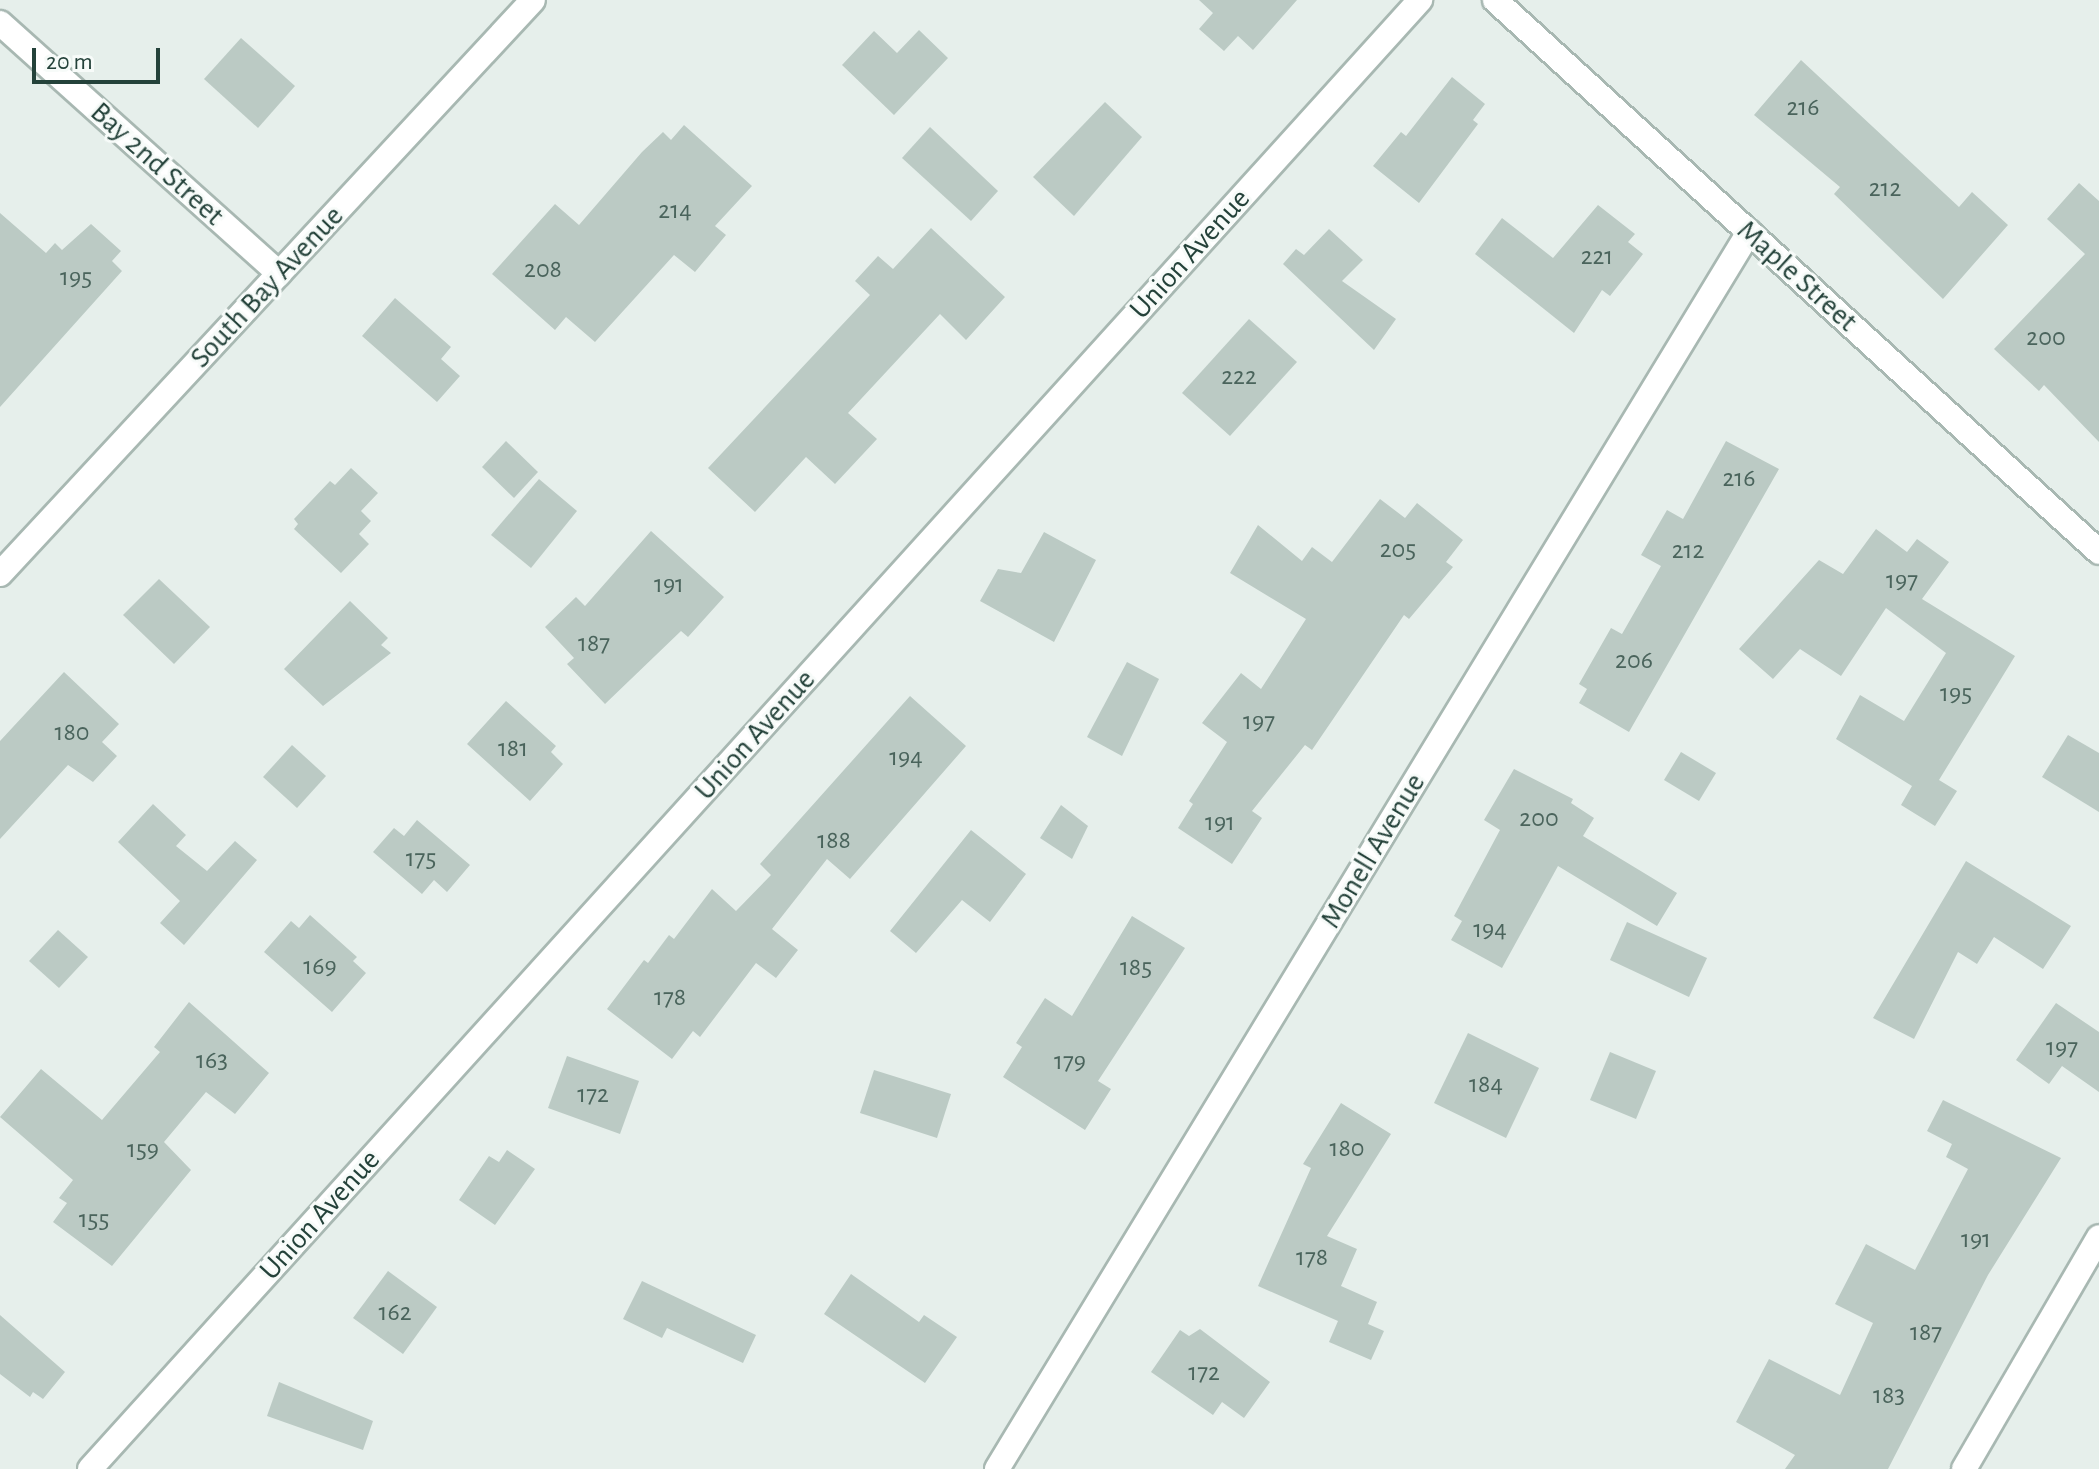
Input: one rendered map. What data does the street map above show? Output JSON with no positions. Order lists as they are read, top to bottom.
{
  "streets": {
    "street": [
      "Bay 2nd Street",
      "Union Avenue",
      "Maple Street",
      "South Bay Avenue",
      "Monell Avenue"
    ]
  },
  "crossings": [
    ["Bay 2nd Street", "South Bay Avenue"],
    ["Maple Street", "Monell Avenue"]
  ],
  "house_numbers": [
    "216",
    "212",
    "214",
    "221",
    "208",
    "195",
    "200",
    "222",
    "216",
    "205",
    "212",
    "197",
    "191",
    "187",
    "206",
    "195",
    "197",
    "180",
    "181",
    "194",
    "200",
    "191",
    "188",
    "175",
    "194",
    "169",
    "185",
    "178",
    "197",
    "163",
    "179",
    "184",
    "172",
    "180",
    "159",
    "155",
    "191",
    "178",
    "162",
    "187",
    "172",
    "183"
  ],
  "scale_bar": "20 m"
}
